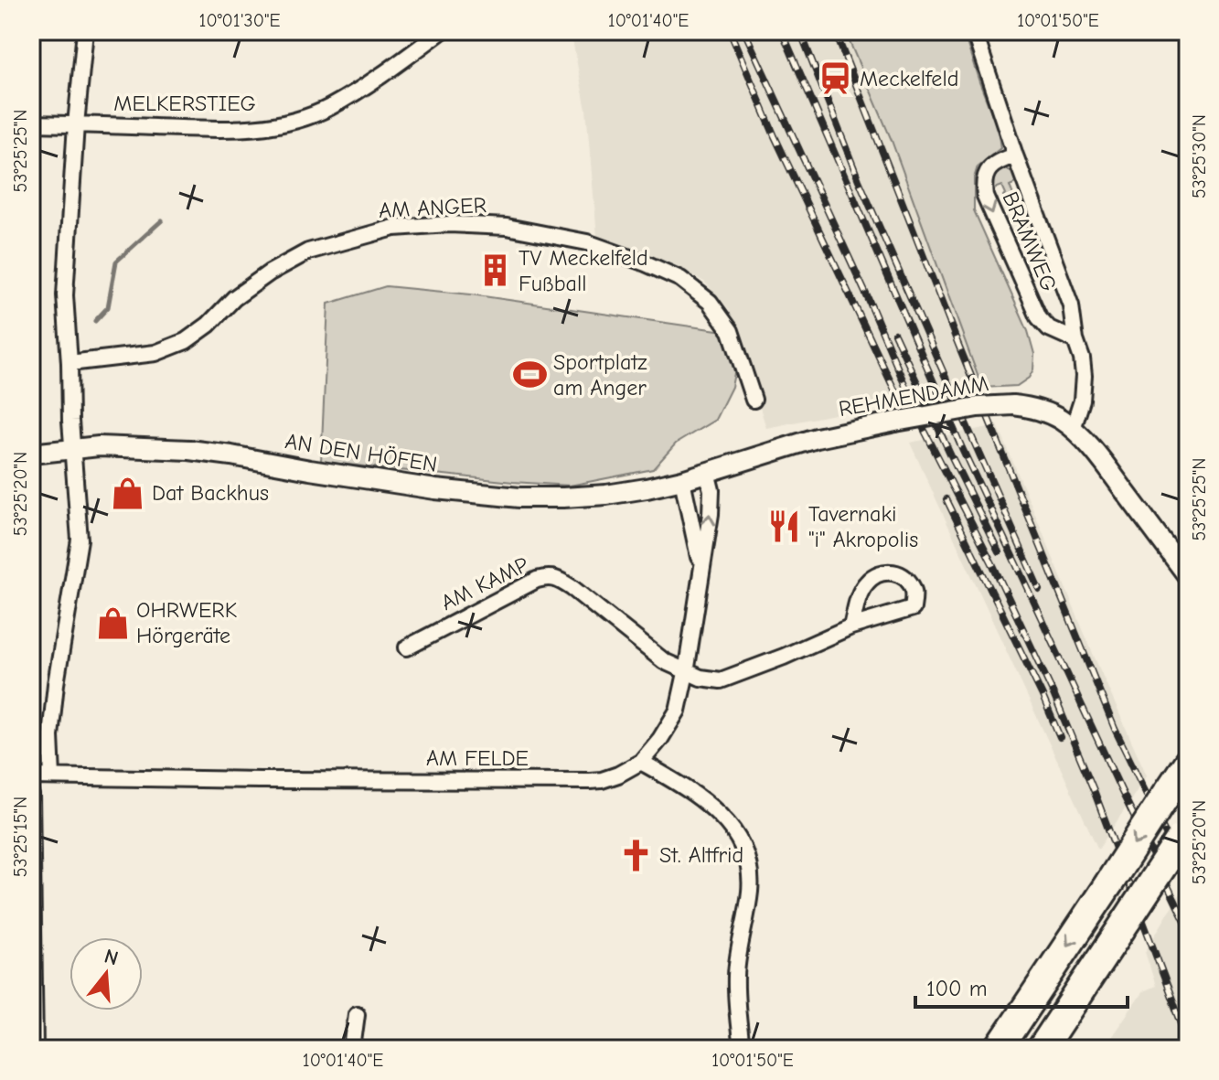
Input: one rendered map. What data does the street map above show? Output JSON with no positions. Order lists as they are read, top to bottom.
{
  "streets": {
    "street": [
      "MELKERSTIEG",
      "AM ANGER",
      "BRAMWEG",
      "REHMENDAMM",
      "AN DEN HÖFEN",
      "AM KAMP",
      "AM FELDE"
    ]
  },
  "crossings": [
    ["BRAMWEG", "REHMENDAMM"],
    ["REHMENDAMM", "AN DEN HÖFEN"],
    ["AM KAMP", "AM FELDE"]
  ],
  "places": {
    "station": ["Meckelfeld"],
    "building": ["TV Meckelfeld Fußball"],
    "sports": ["Sportplatz am Anger"],
    "shop": ["Dat Backhus", "OHRWERK Hörgeräte"],
    "restaurant": ["Tavernaki \"i\" Akropolis"],
    "church": ["St. Altfrid"]
  },
  "scale_bar": "100 m",
  "north": "top",
  "coordinates": [
    "10°01'30\"E",
    "10°01'40\"E",
    "10°01'50\"E",
    "53°25'25\"N",
    "53°25'30\"N",
    "53°25'20\"N",
    "53°25'15\"N"
  ]
}
